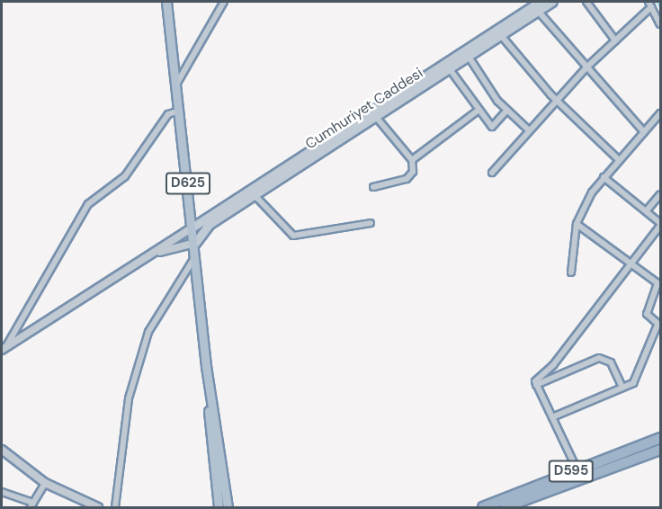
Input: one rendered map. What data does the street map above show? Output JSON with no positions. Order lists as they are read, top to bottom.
{
  "streets": {
    "highway": ["D595"],
    "main road": ["Cumhuriyet Caddesi", "D625"]
  },
  "crossings": [
    ["Cumhuriyet Caddesi", "D625"]
  ]
}
